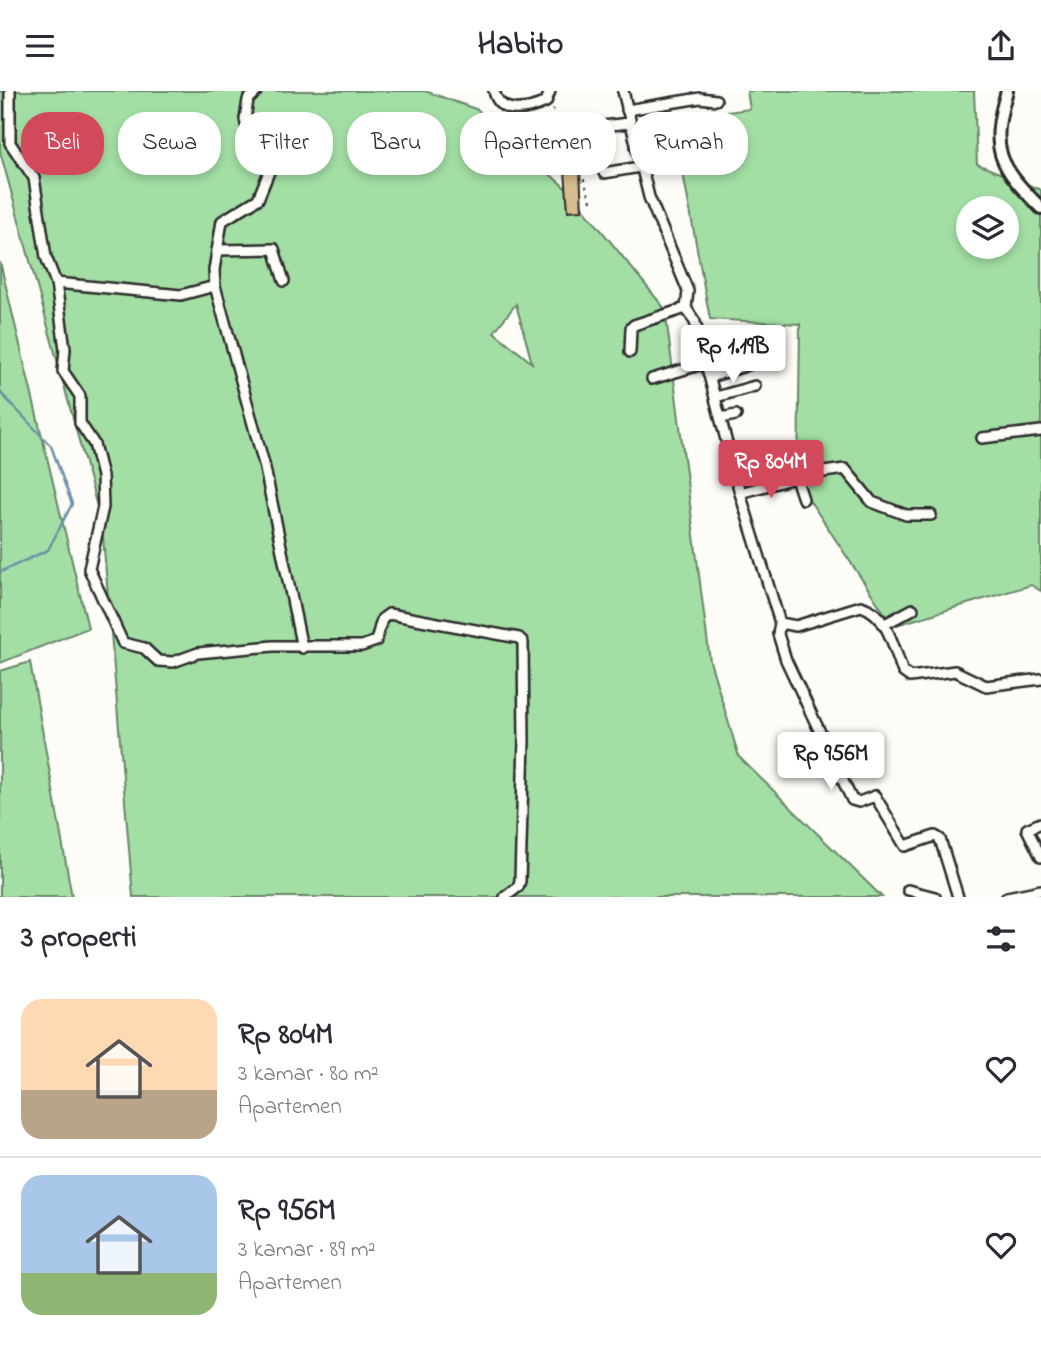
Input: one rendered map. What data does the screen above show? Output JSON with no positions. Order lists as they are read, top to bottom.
{
  "page": {
    "header": "Habito",
    "chip": [
      "Beli",
      "Sewa",
      "Filter",
      "Baru",
      "Apartemen",
      "Rumah"
    ],
    "price": ["Rp 1.19B", "Rp 804M", "Rp 956M"],
    "heading": "3 properti",
    "list": [
      {
        "name": "Rp 804M",
        "note": "3 kamar · 80 m² · Apartemen"
      },
      {
        "name": "Rp 956M",
        "note": "3 kamar · 89 m² · Apartemen"
      }
    ]
  }
}
